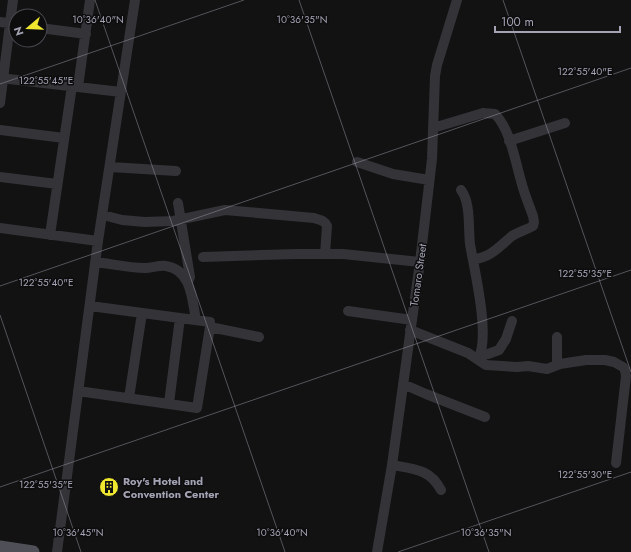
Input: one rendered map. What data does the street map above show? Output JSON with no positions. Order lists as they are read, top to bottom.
{
  "streets": {
    "street": ["Tomaro Street"]
  },
  "places": {
    "building": ["Roy's Hotel and Convention Center"]
  },
  "scale_bar": "100 m",
  "north": "left",
  "coordinates": [
    "10°36'40\"N",
    "10°36'35\"N",
    "122°55'40\"E",
    "122°55'45\"E",
    "122°55'35\"E",
    "122°55'30\"E",
    "10°36'45\"N"
  ]
}
